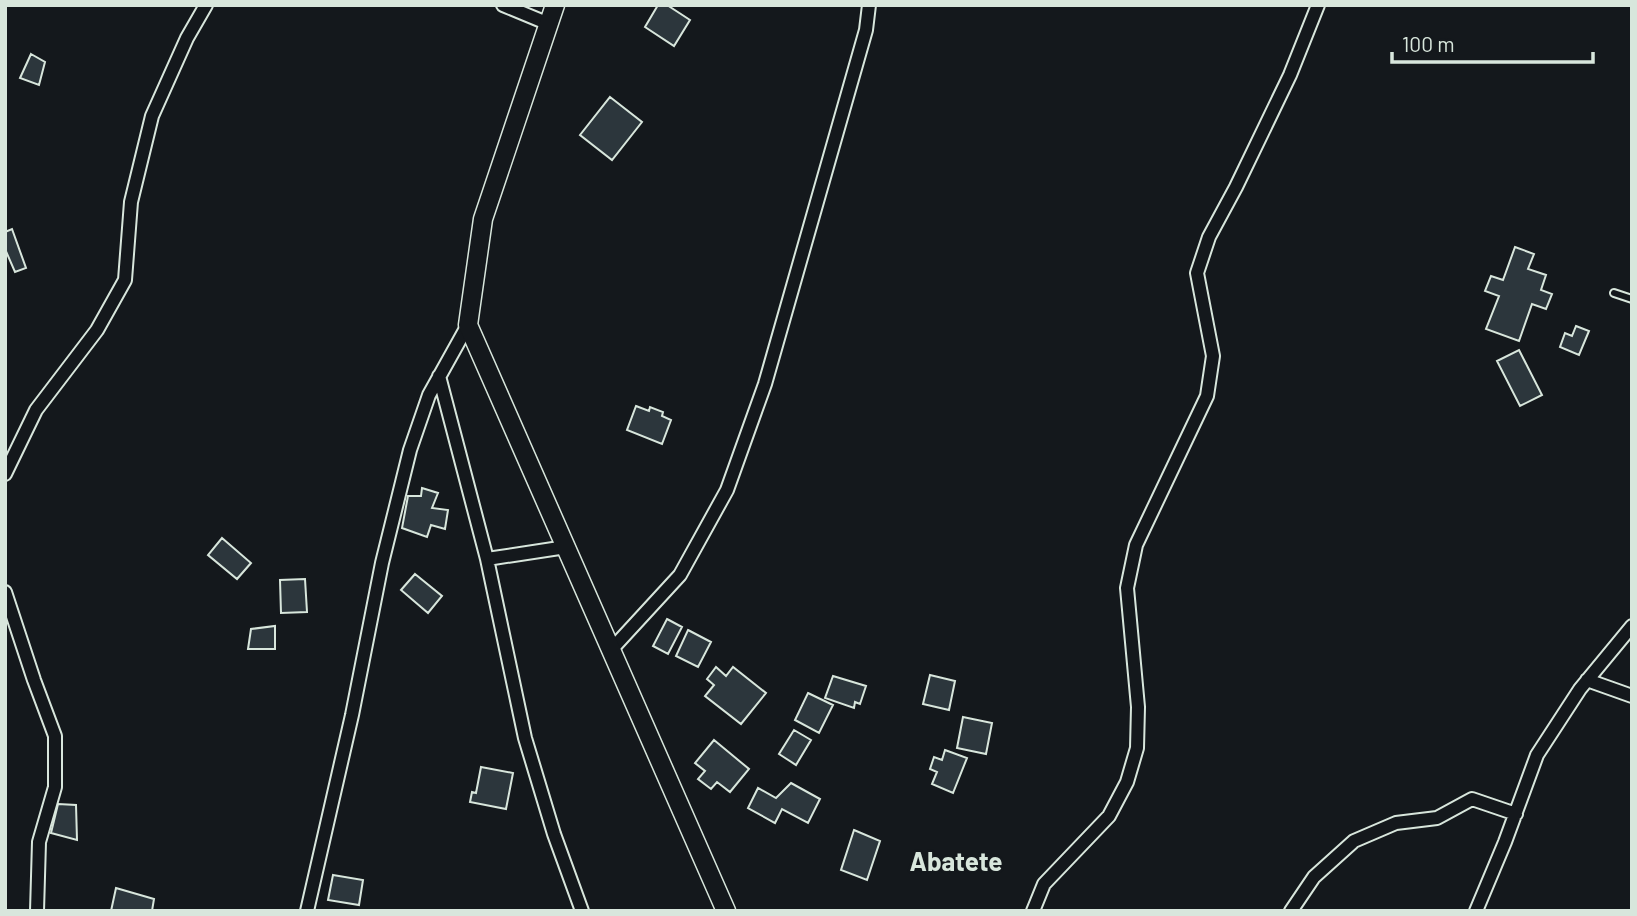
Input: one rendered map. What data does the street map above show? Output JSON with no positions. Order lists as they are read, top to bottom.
{
  "districts": ["Abatete"],
  "scale_bar": "100 m"
}
